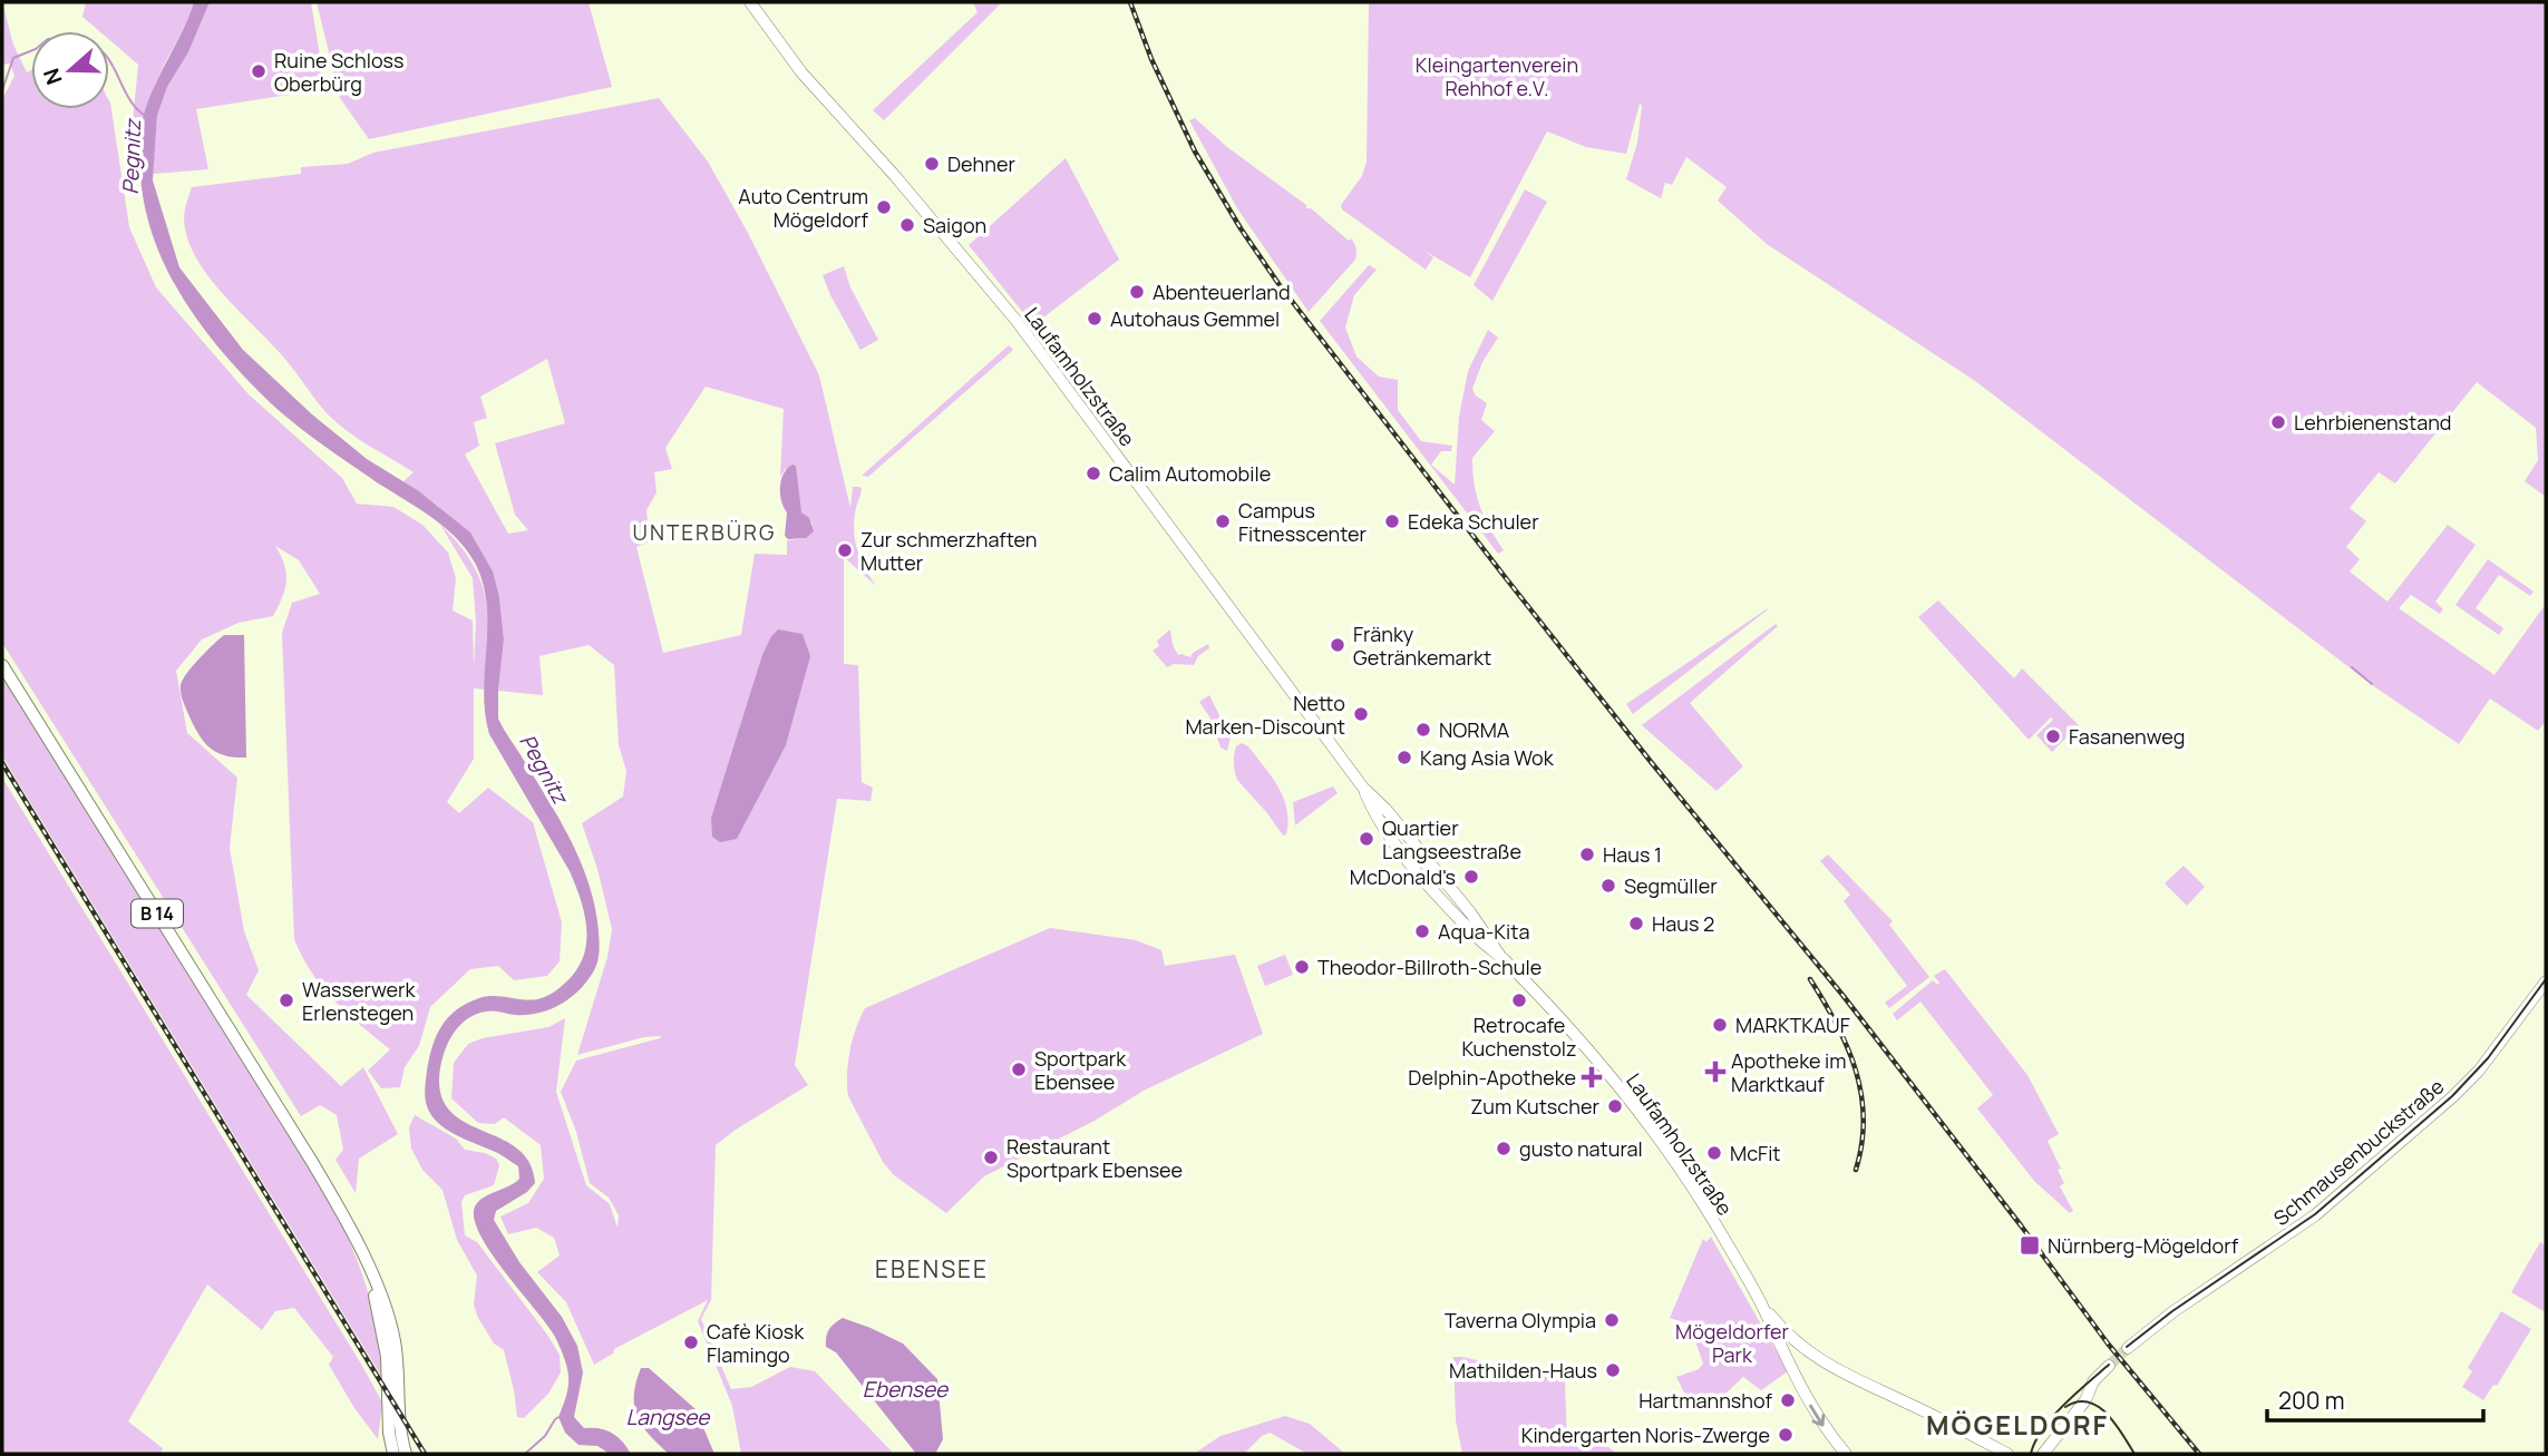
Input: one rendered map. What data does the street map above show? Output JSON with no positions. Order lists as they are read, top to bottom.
{
  "streets": {
    "main road": ["Laufamholzstraße", "B 14", "Schmausenbuckstraße"]
  },
  "districts": ["UNTERBÜRG", "EBENSEE", "MÖGELDORF"],
  "water": ["Pegnitz", "Ebensee", "Langsee"],
  "parks": ["Kleingartenverein Rehhof e.V.", "Mögeldorfer Park"],
  "places": {
    "other": [
      "Ruine Schloss Oberbürg",
      "Dehner",
      "Auto Centrum Mögeldorf",
      "Saigon",
      "Abenteuerland",
      "Autohaus Gemmel",
      "Lehrbienenstand",
      "Calim Automobile",
      "Campus Fitnesscenter",
      "Edeka Schuler",
      "Zur schmerzhaften Mutter",
      "Fränky Getränkemarkt",
      "Netto Marken-Discount",
      "NORMA",
      "Fasanenweg",
      "Kang Asia Wok",
      "Quartier Langseestraße",
      "Haus 1",
      "McDonald's",
      "Segmüller",
      "Haus 2",
      "Aqua-Kita",
      "Theodor-Billroth-Schule",
      "Wasserwerk Erlenstegen",
      "Retrocafe Kuchenstolz",
      "MARKTKAUF",
      "Sportpark Ebensee",
      "Zum Kutscher",
      "gusto natural",
      "McFit",
      "Restaurant Sportpark Ebensee",
      "Taverna Olympia",
      "Cafè Kiosk Flamingo",
      "Mathilden-Haus",
      "Hartmannshof",
      "Kindergarten Noris-Zwerge"
    ],
    "health": ["Apotheke im Marktkauf", "Delphin-Apotheke"],
    "transit": ["Nürnberg-Mögeldorf"]
  },
  "scale_bar": "200 m",
  "north": "left"
}
